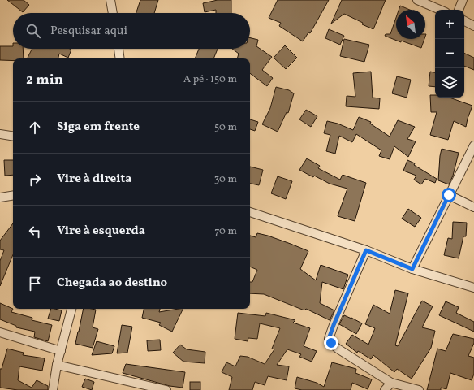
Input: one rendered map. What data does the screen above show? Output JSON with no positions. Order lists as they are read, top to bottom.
{
  "north": "top left",
  "page": {
    "map_buttons": ["+", "−"],
    "search": "Pesquisar aqui",
    "heading": ["2 min", "A pé · 150 m"],
    "list": [
      ["Siga em frente", "50 m"],
      ["Vire à direita", "30 m"],
      ["Vire à esquerda", "70 m"],
      "Chegada ao destino"
    ]
  }
}
